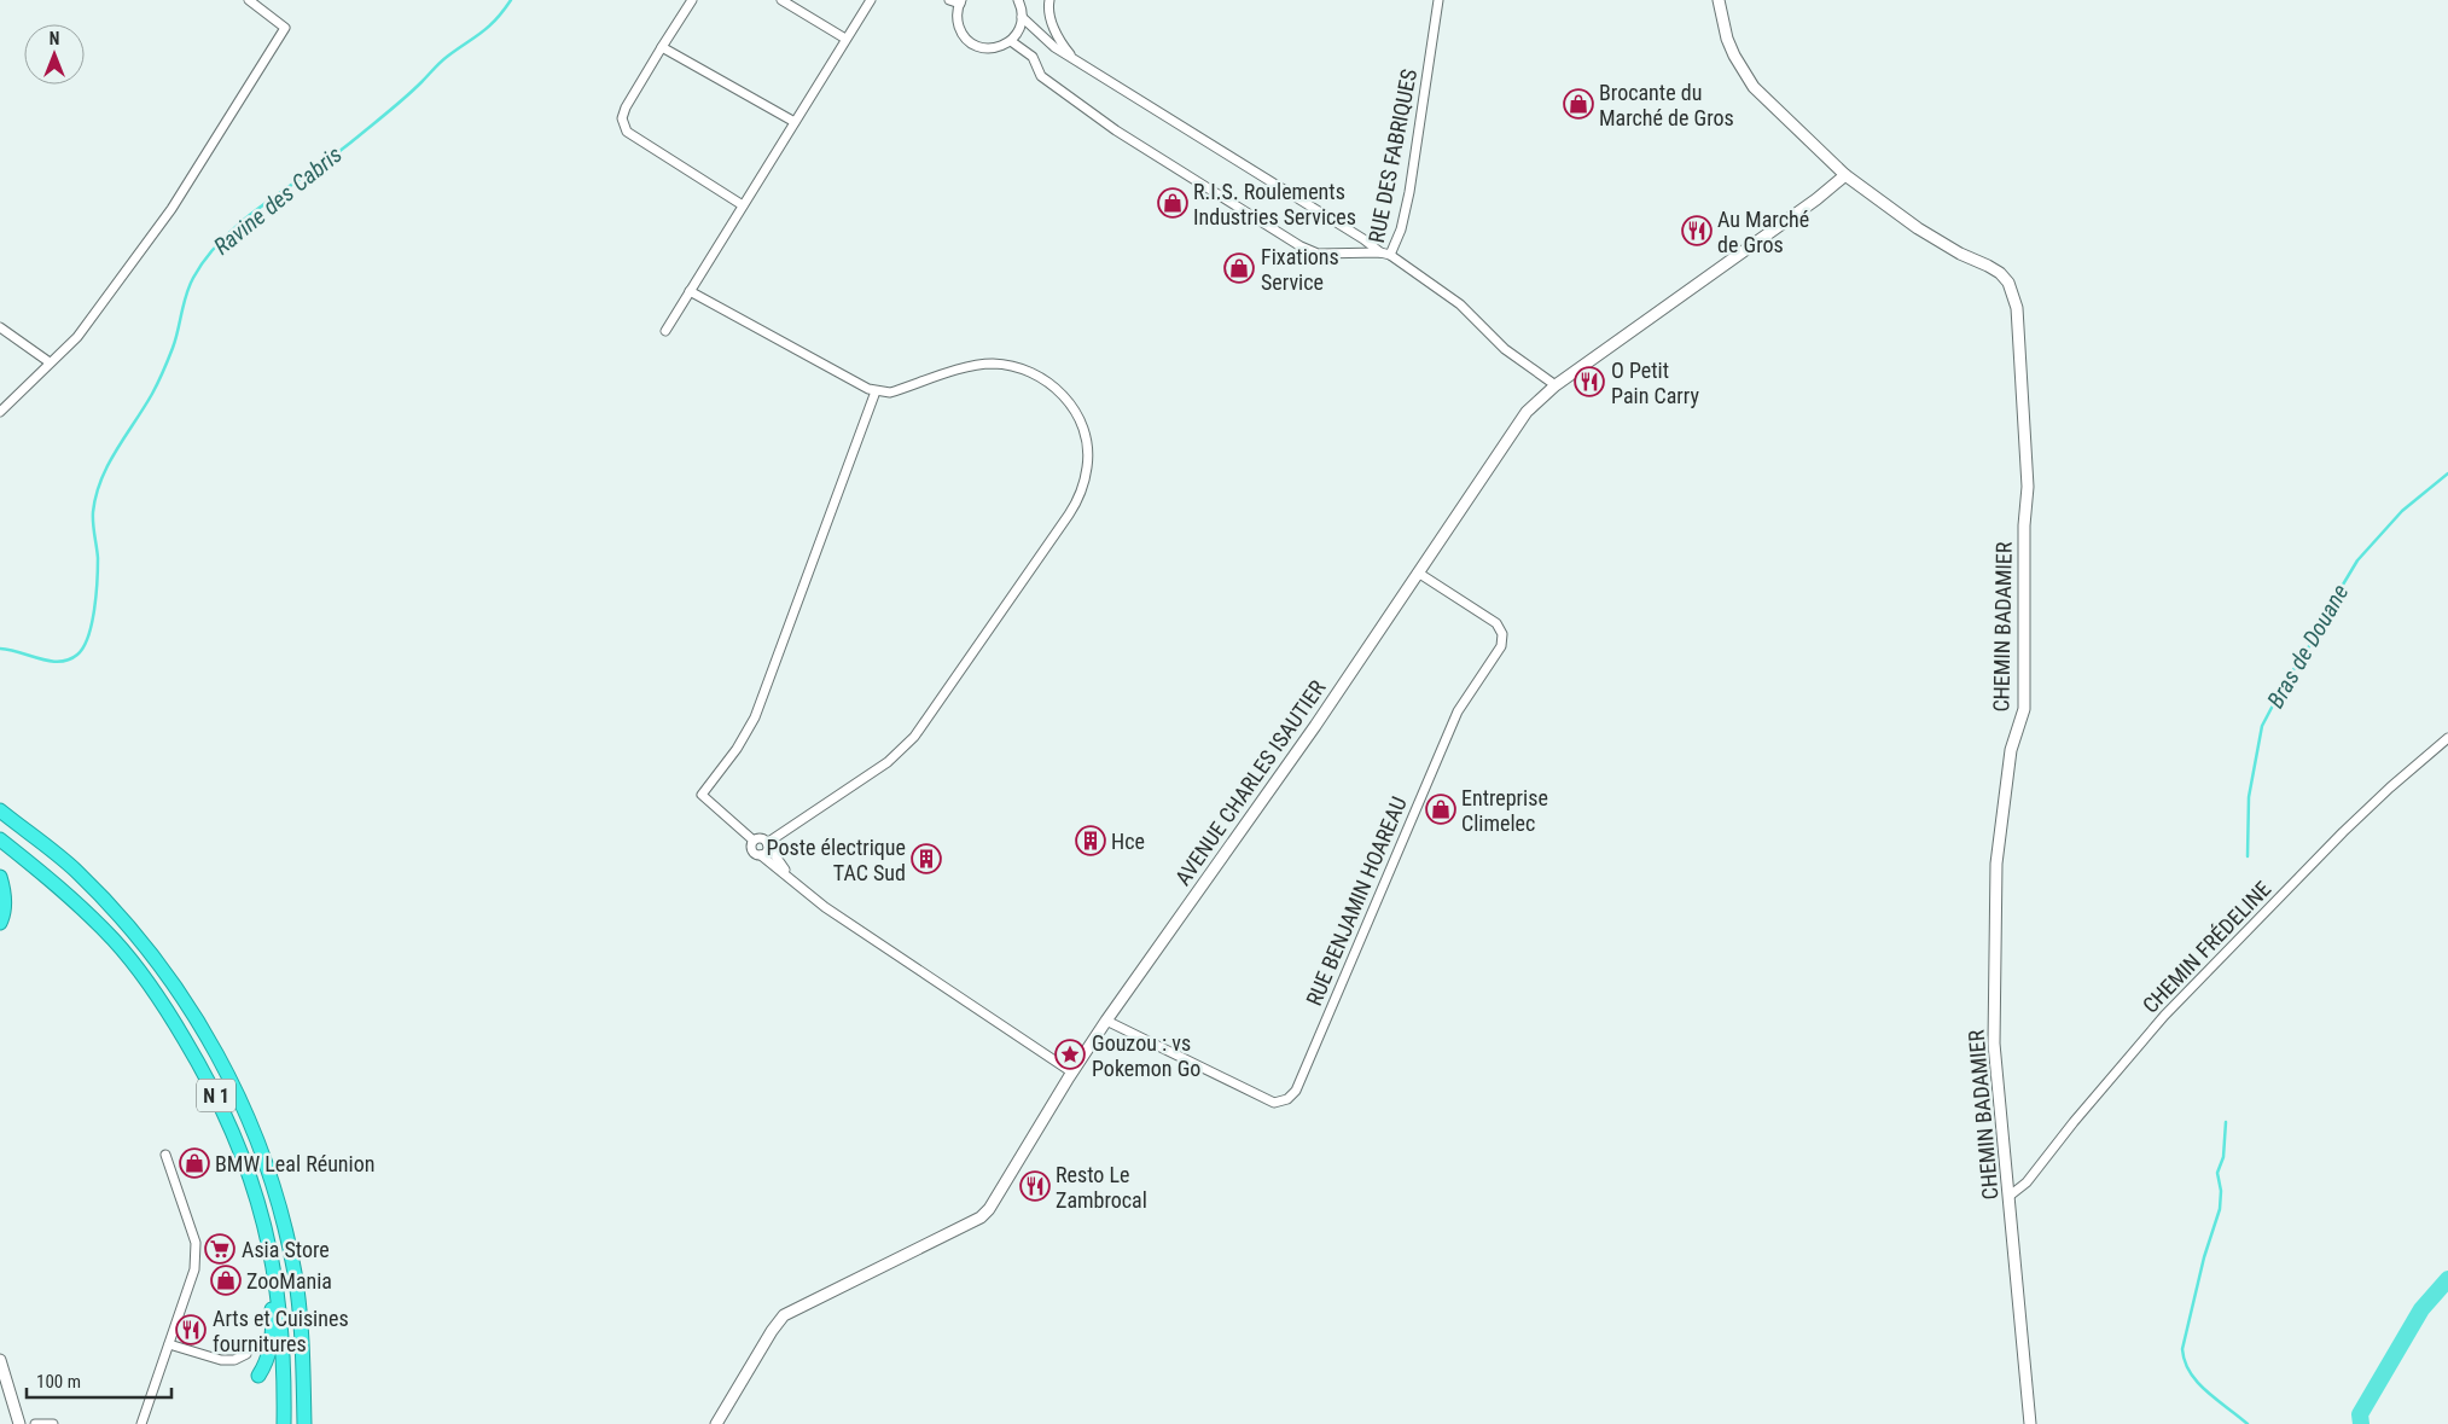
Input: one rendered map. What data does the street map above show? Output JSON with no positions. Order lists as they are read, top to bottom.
{
  "streets": {
    "highway": ["N 1"],
    "street": [
      "RUE DES FABRIQUES",
      "CHEMIN BADAMIER",
      "AVENUE CHARLES ISAUTIER",
      "RUE BENJAMIN HOAREAU",
      "CHEMIN FRÉDELINE"
    ]
  },
  "crossings": [
    ["RUE DES FABRIQUES", "AVENUE CHARLES ISAUTIER"],
    ["CHEMIN BADAMIER", "AVENUE CHARLES ISAUTIER"],
    ["CHEMIN BADAMIER", "CHEMIN FRÉDELINE"],
    ["AVENUE CHARLES ISAUTIER", "RUE BENJAMIN HOAREAU"]
  ],
  "water": ["Ravine des Cabris", "Bras de Douane"],
  "places": {
    "shop": [
      "Brocante du Marché de Gros",
      "R.I.S. Roulements Industries Services",
      "Fixations Service",
      "Entreprise Climelec",
      "BMW Leal Réunion",
      "ZooMania"
    ],
    "restaurant": [
      "Au Marché de Gros",
      "O Petit Pain Carry",
      "Resto Le Zambrocal",
      "Arts et Cuisines fournitures"
    ],
    "building": ["Hce", "Poste électrique TAC Sud"],
    "place": ["Gouzou : vs Pokemon Go"],
    "supermarket": ["Asia Store"]
  },
  "scale_bar": "100 m",
  "north": "top"
}
